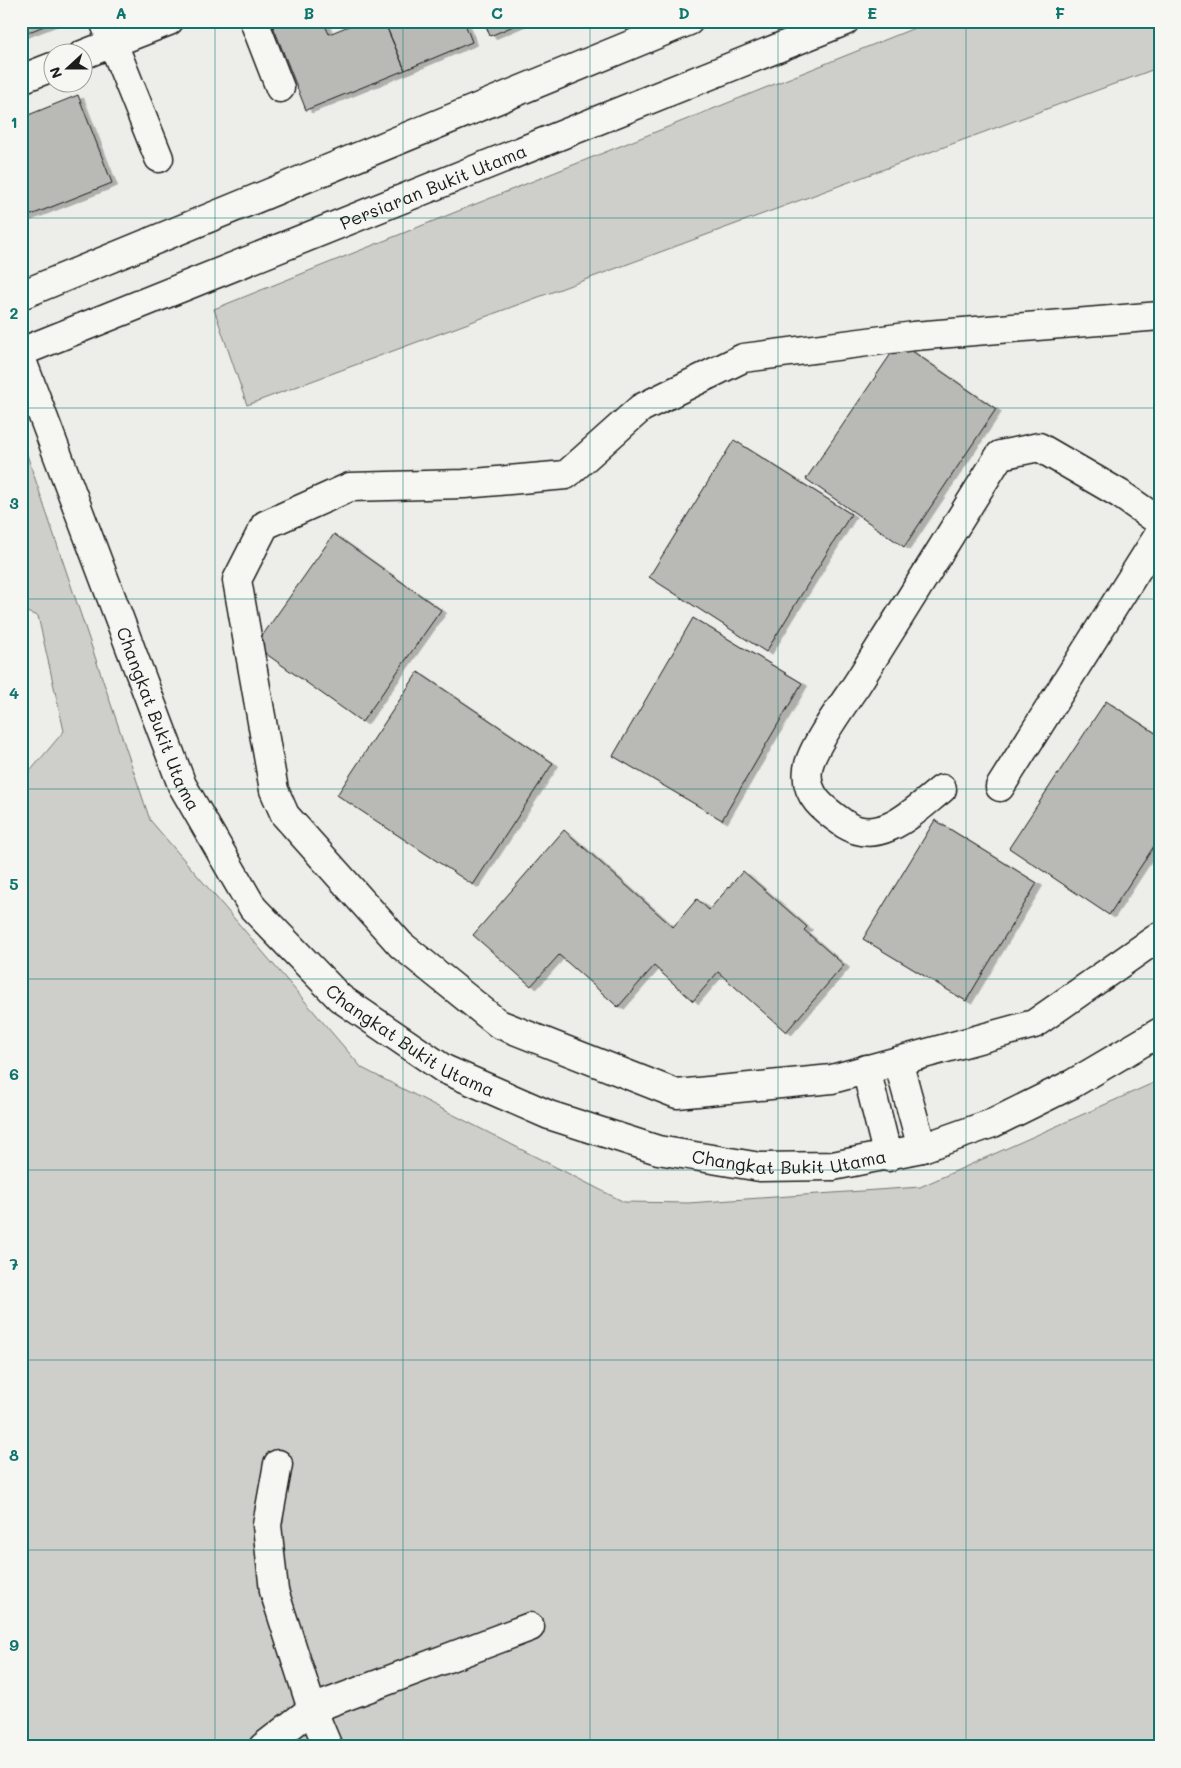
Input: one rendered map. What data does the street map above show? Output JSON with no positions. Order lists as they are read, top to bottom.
{
  "streets": {
    "street": ["Persiaran Bukit Utama", "Changkat Bukit Utama"]
  },
  "north": "left",
  "grid": {
    "columns": [
      "A",
      "B",
      "C",
      "D",
      "E",
      "F"
    ],
    "rows": [
      "1",
      "2",
      "3",
      "4",
      "5",
      "6",
      "7",
      "8",
      "9"
    ]
  }
}
